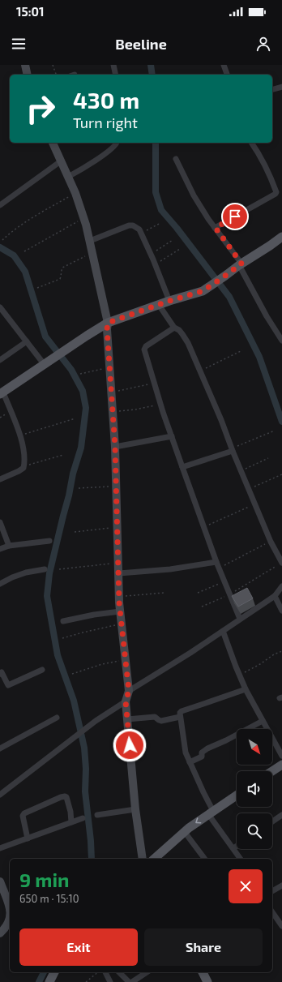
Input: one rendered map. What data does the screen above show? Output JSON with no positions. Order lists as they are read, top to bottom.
{
  "north": "bottom right",
  "page": {
    "status": "15:01",
    "header": "Beeline",
    "turn": ["430 m", "Turn right"],
    "heading": ["9 min", "650 m · 15:10"],
    "buttons": ["Exit", "Share"]
  }
}
